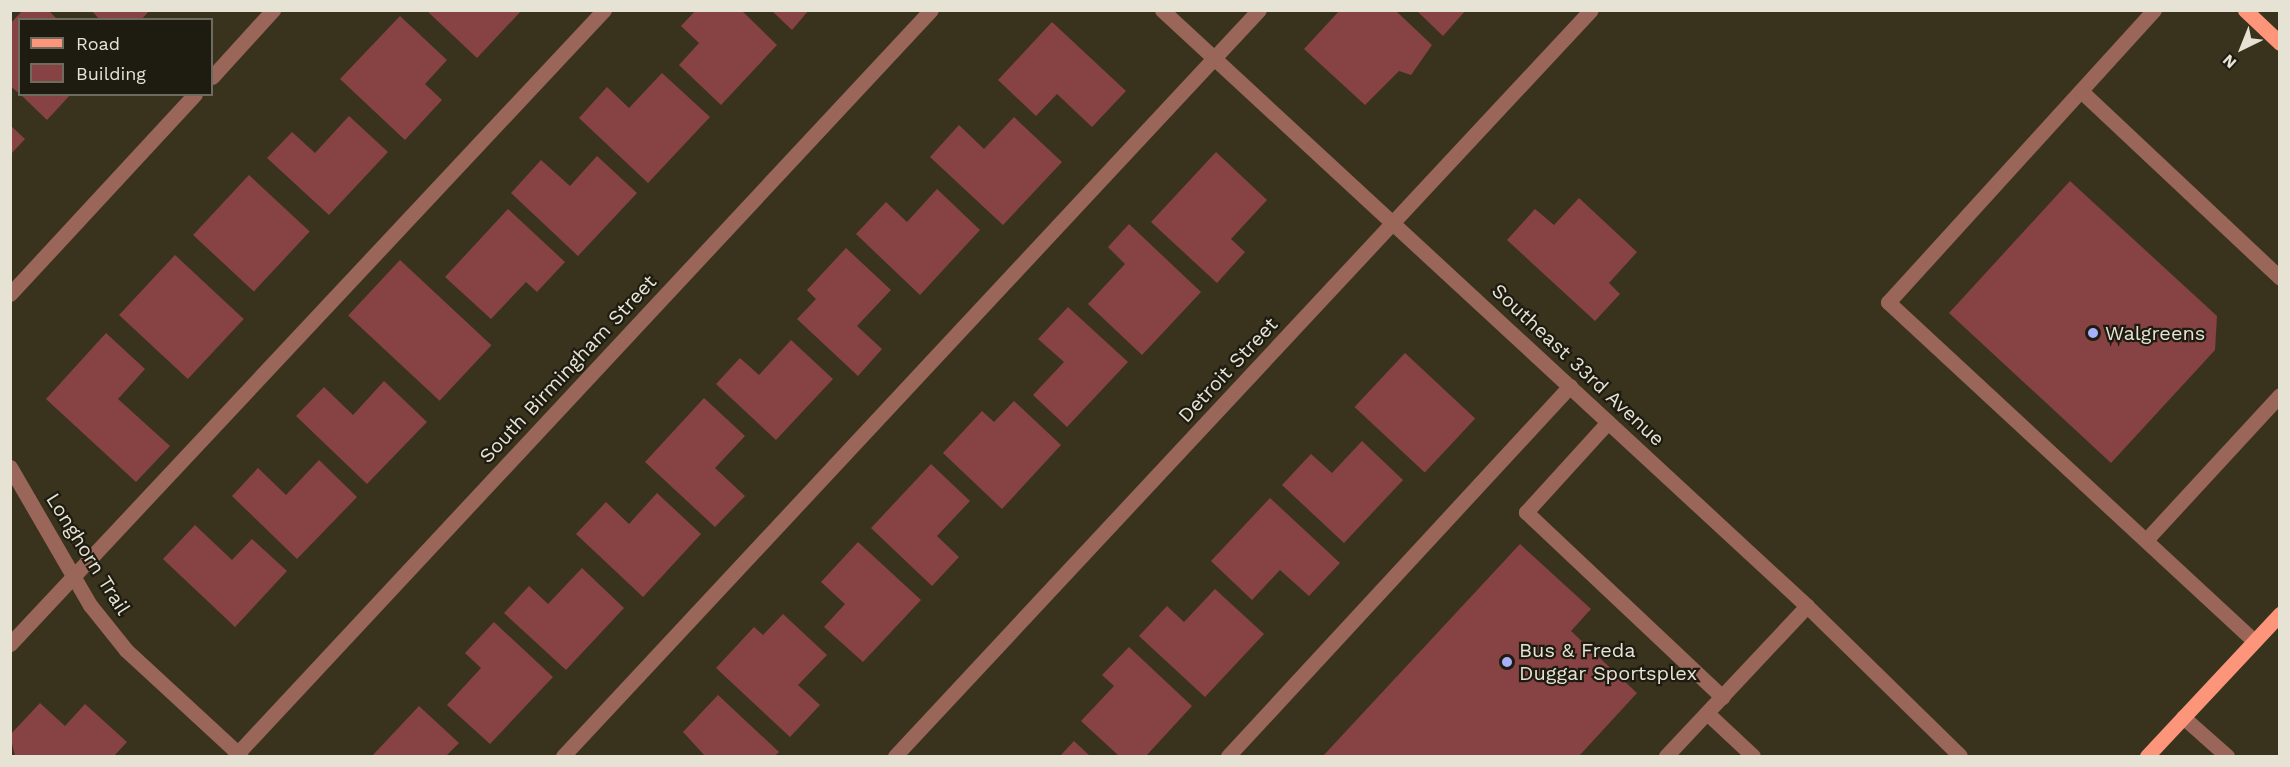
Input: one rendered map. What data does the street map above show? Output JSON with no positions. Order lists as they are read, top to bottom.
{
  "streets": {
    "street": [
      "Southeast 33rd Avenue",
      "South Birmingham Street",
      "Detroit Street",
      "Longhorn Trail"
    ]
  },
  "crossings": [
    ["Southeast 33rd Avenue", "Detroit Street"],
    ["South Birmingham Street", "Longhorn Trail"]
  ],
  "places": ["Walgreens", "Bus & Freda Duggar Sportsplex"],
  "legend": ["Road", "Building"],
  "north": "bottom left"
}
